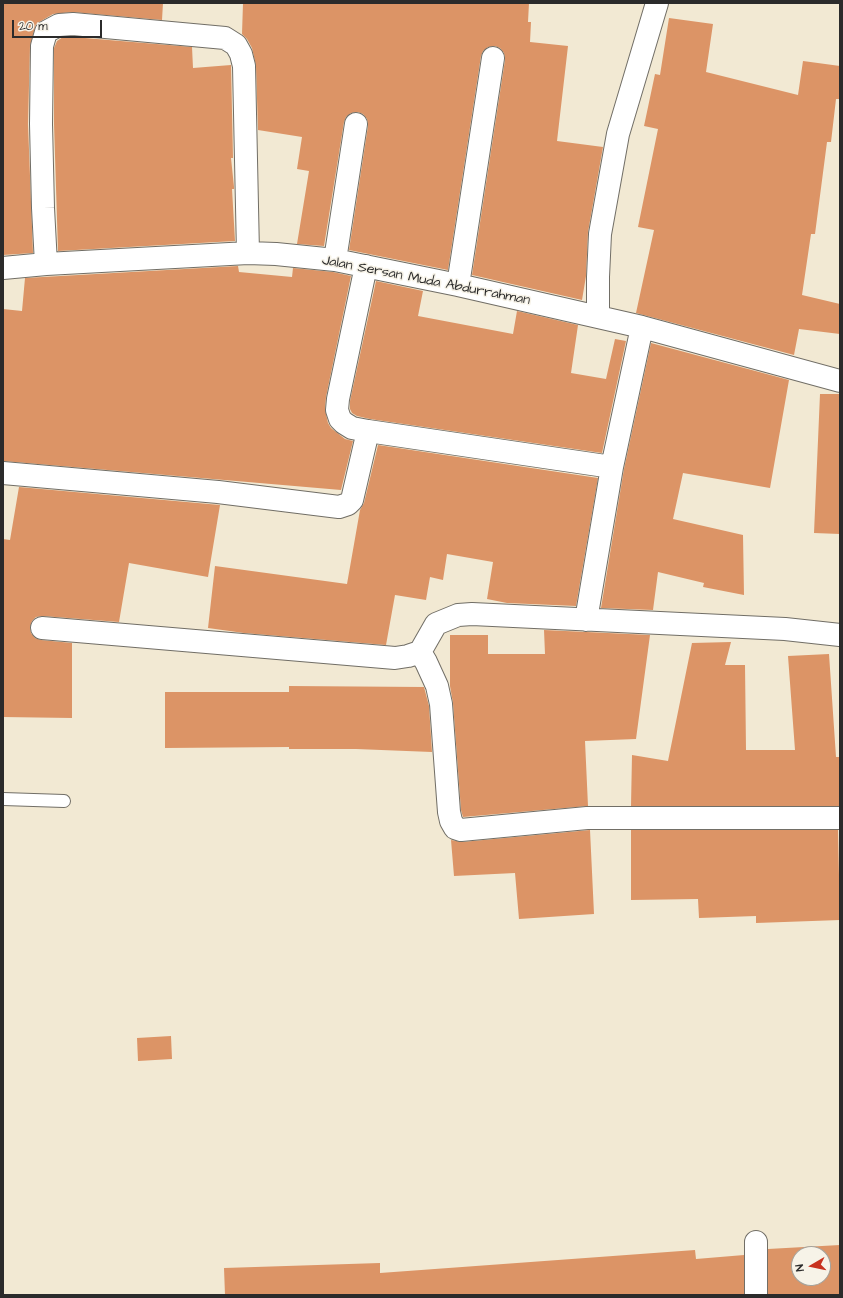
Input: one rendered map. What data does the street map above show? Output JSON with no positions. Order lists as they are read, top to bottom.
{
  "streets": {
    "street": ["Jalan Sersan Muda Abdurrahman"]
  },
  "scale_bar": "20 m",
  "north": "left"
}
